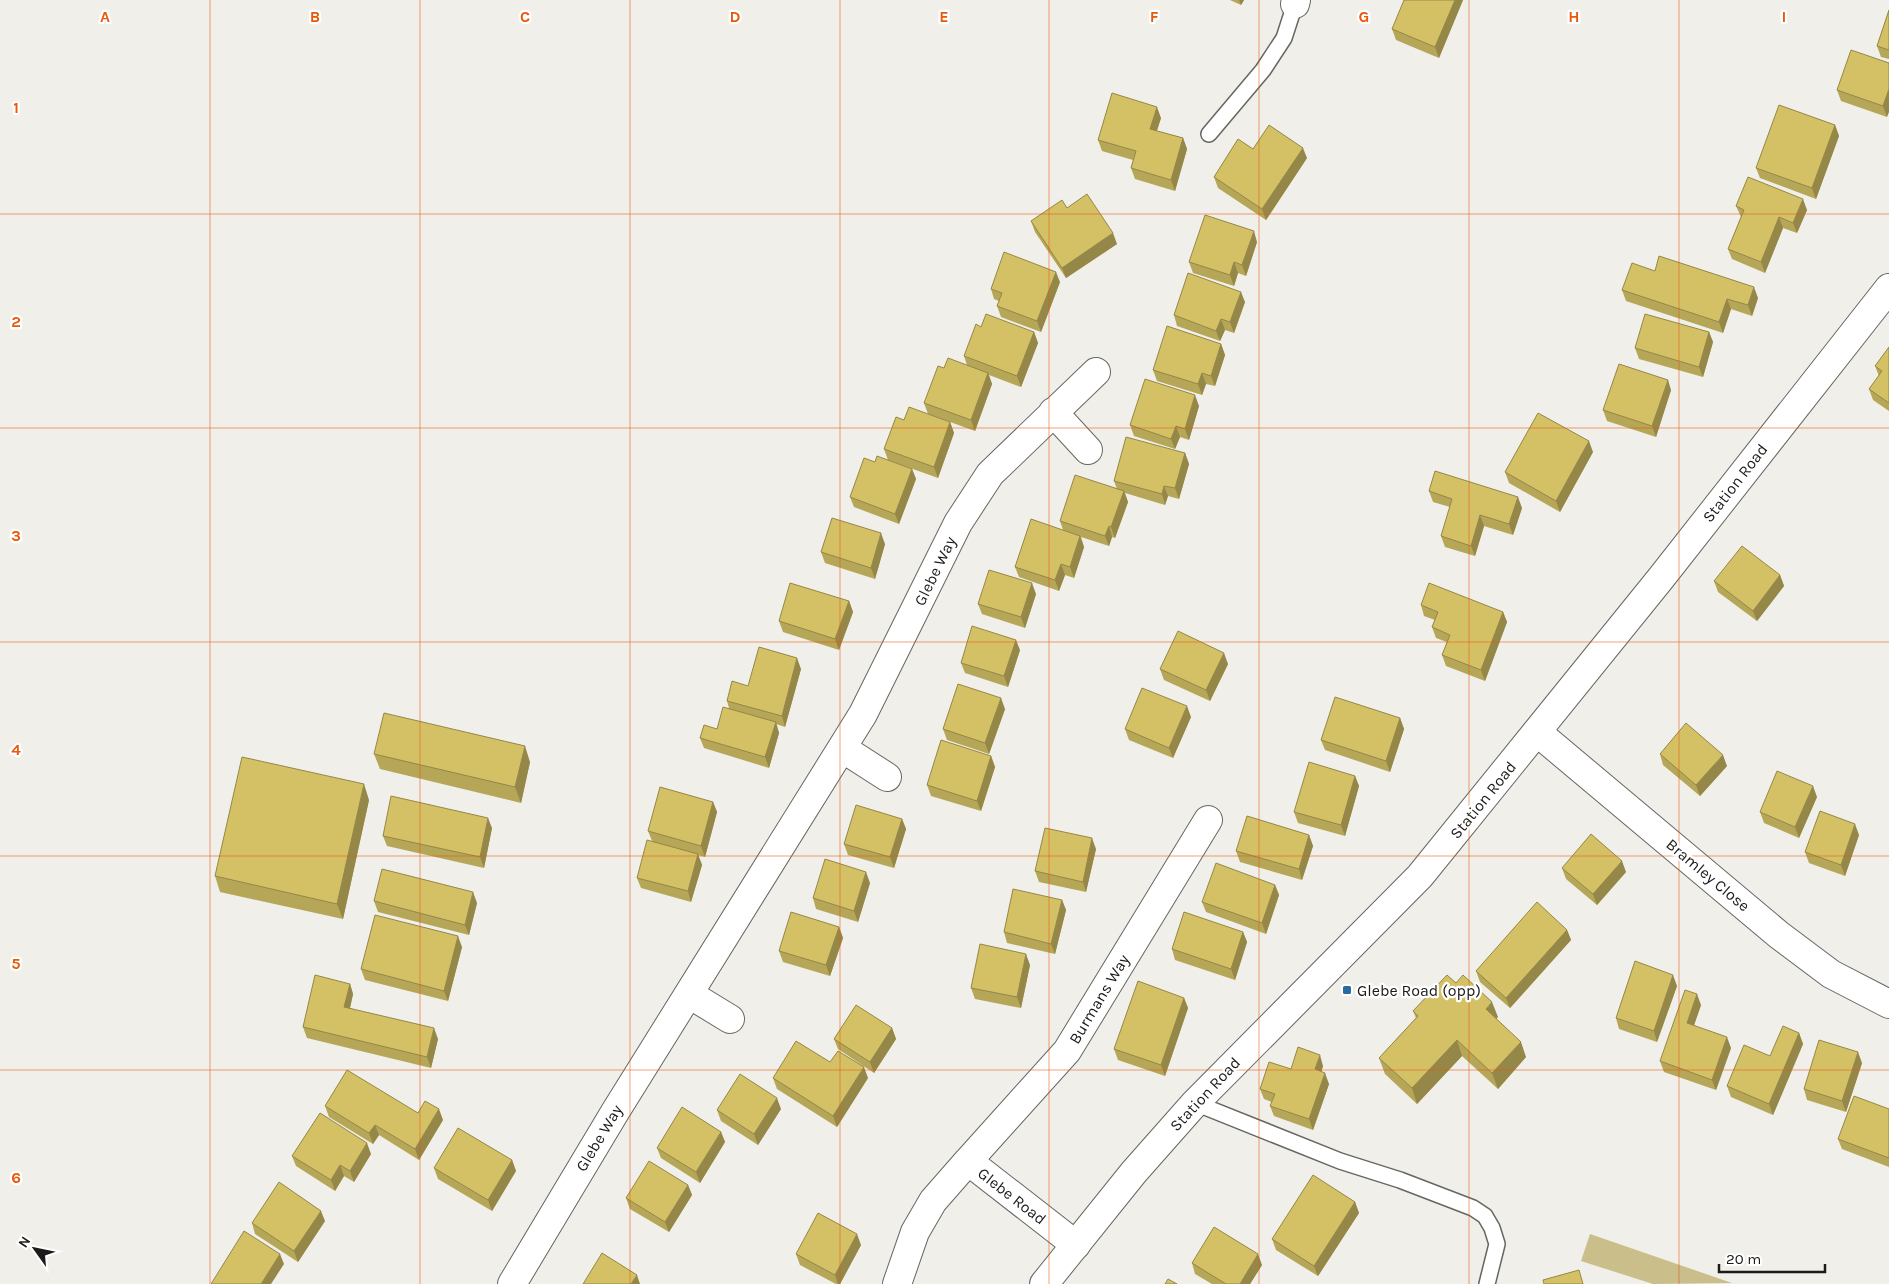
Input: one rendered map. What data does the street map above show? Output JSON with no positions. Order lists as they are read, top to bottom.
{
  "streets": {
    "street": [
      "Station Road",
      "Glebe Way",
      "Bramley Close",
      "Burmans Way",
      "Glebe Road"
    ]
  },
  "crossings": [
    ["Station Road", "Bramley Close"],
    ["Station Road", "Glebe Road"],
    ["Burmans Way", "Glebe Road"]
  ],
  "places": {
    "transit": ["Glebe Road (opp)"]
  },
  "scale_bar": "20 m",
  "north": "top left",
  "grid": {
    "columns": [
      "A",
      "B",
      "C",
      "D",
      "E",
      "F",
      "G",
      "H",
      "I"
    ],
    "rows": [
      "1",
      "2",
      "3",
      "4",
      "5",
      "6"
    ]
  }
}
